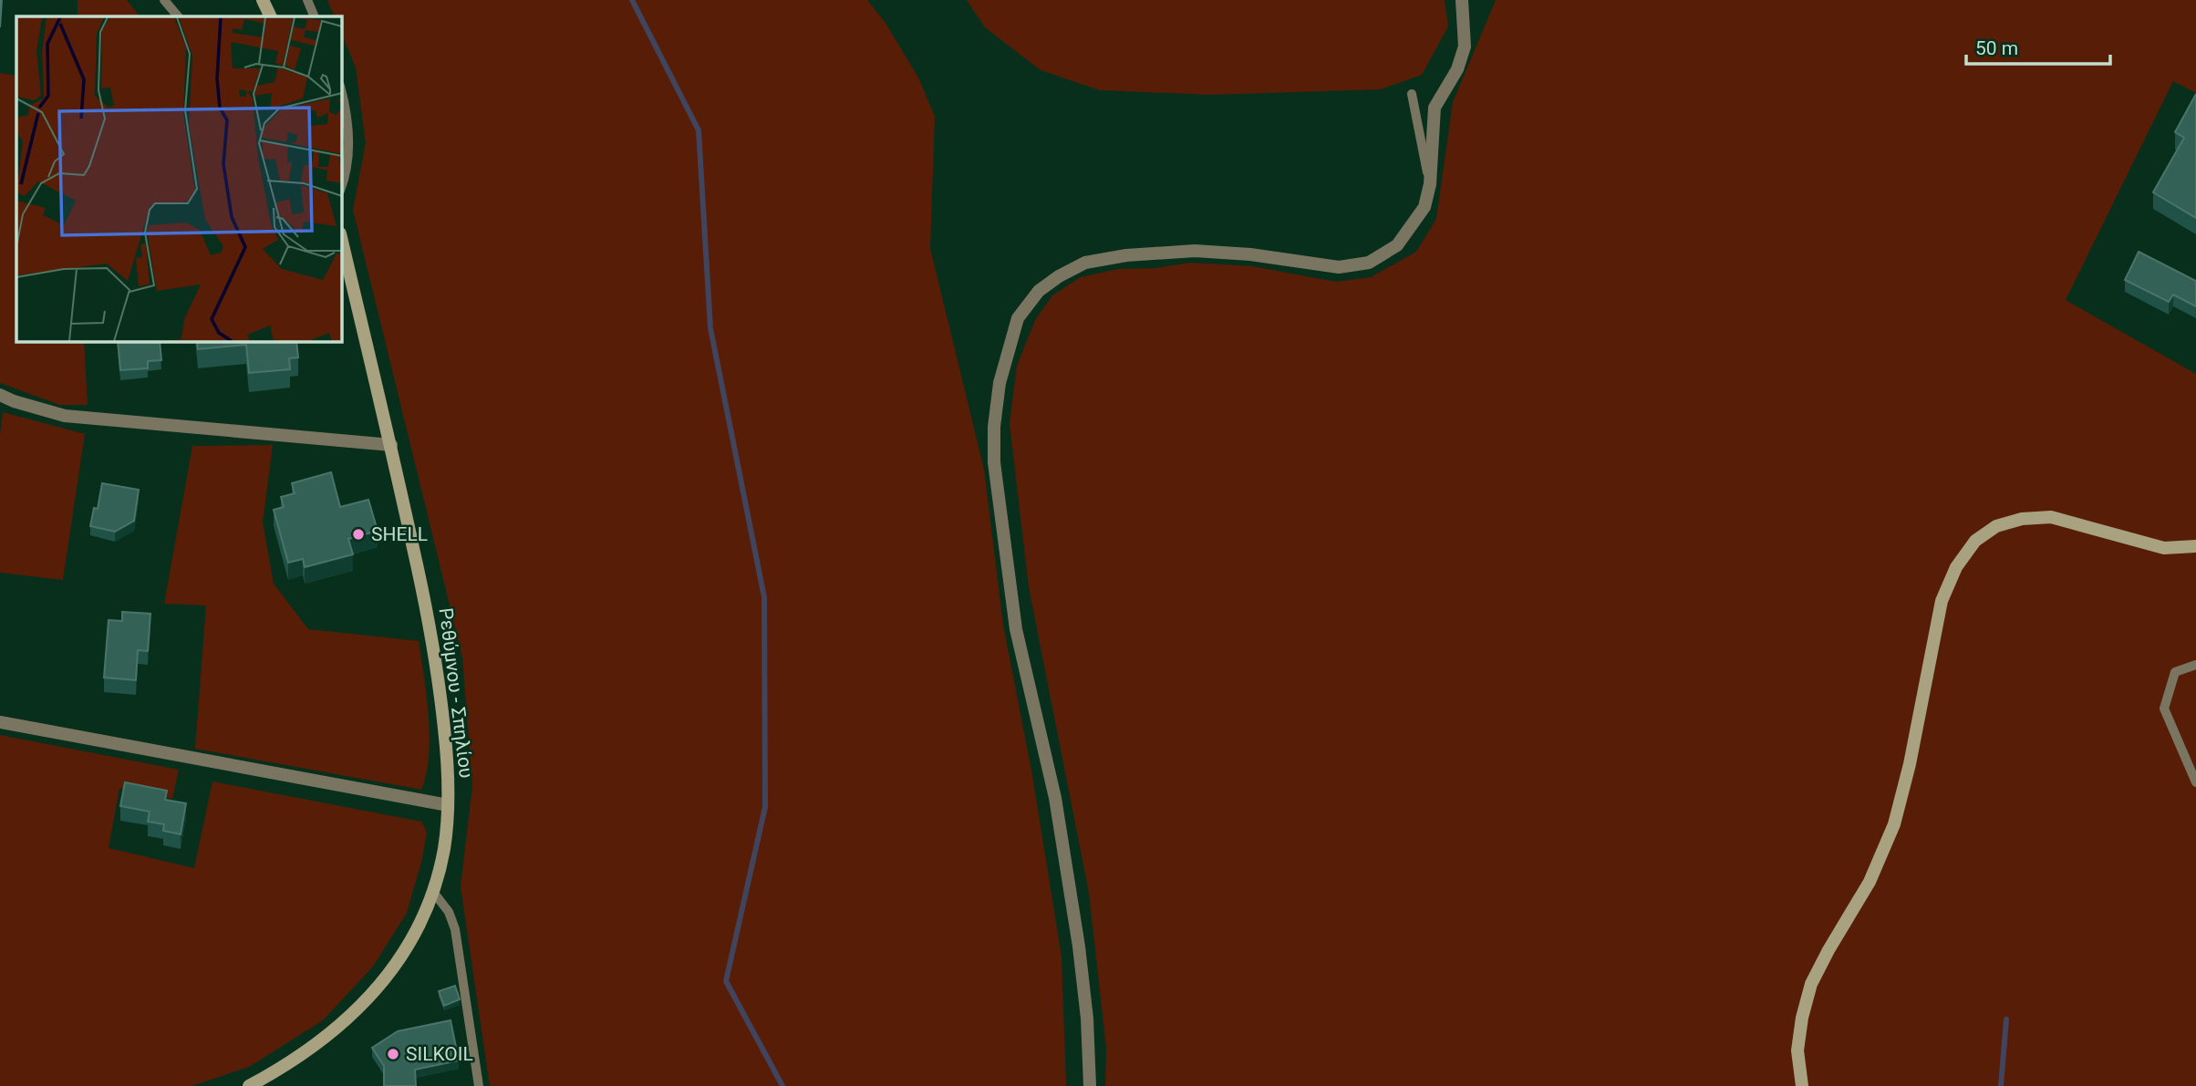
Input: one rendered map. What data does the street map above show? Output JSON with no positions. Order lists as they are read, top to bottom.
{
  "streets": {
    "main road": ["Ρεθύμνου - Σπηλίου"]
  },
  "places": ["SHELL", "SILKOIL"],
  "scale_bar": "50 m"
}
